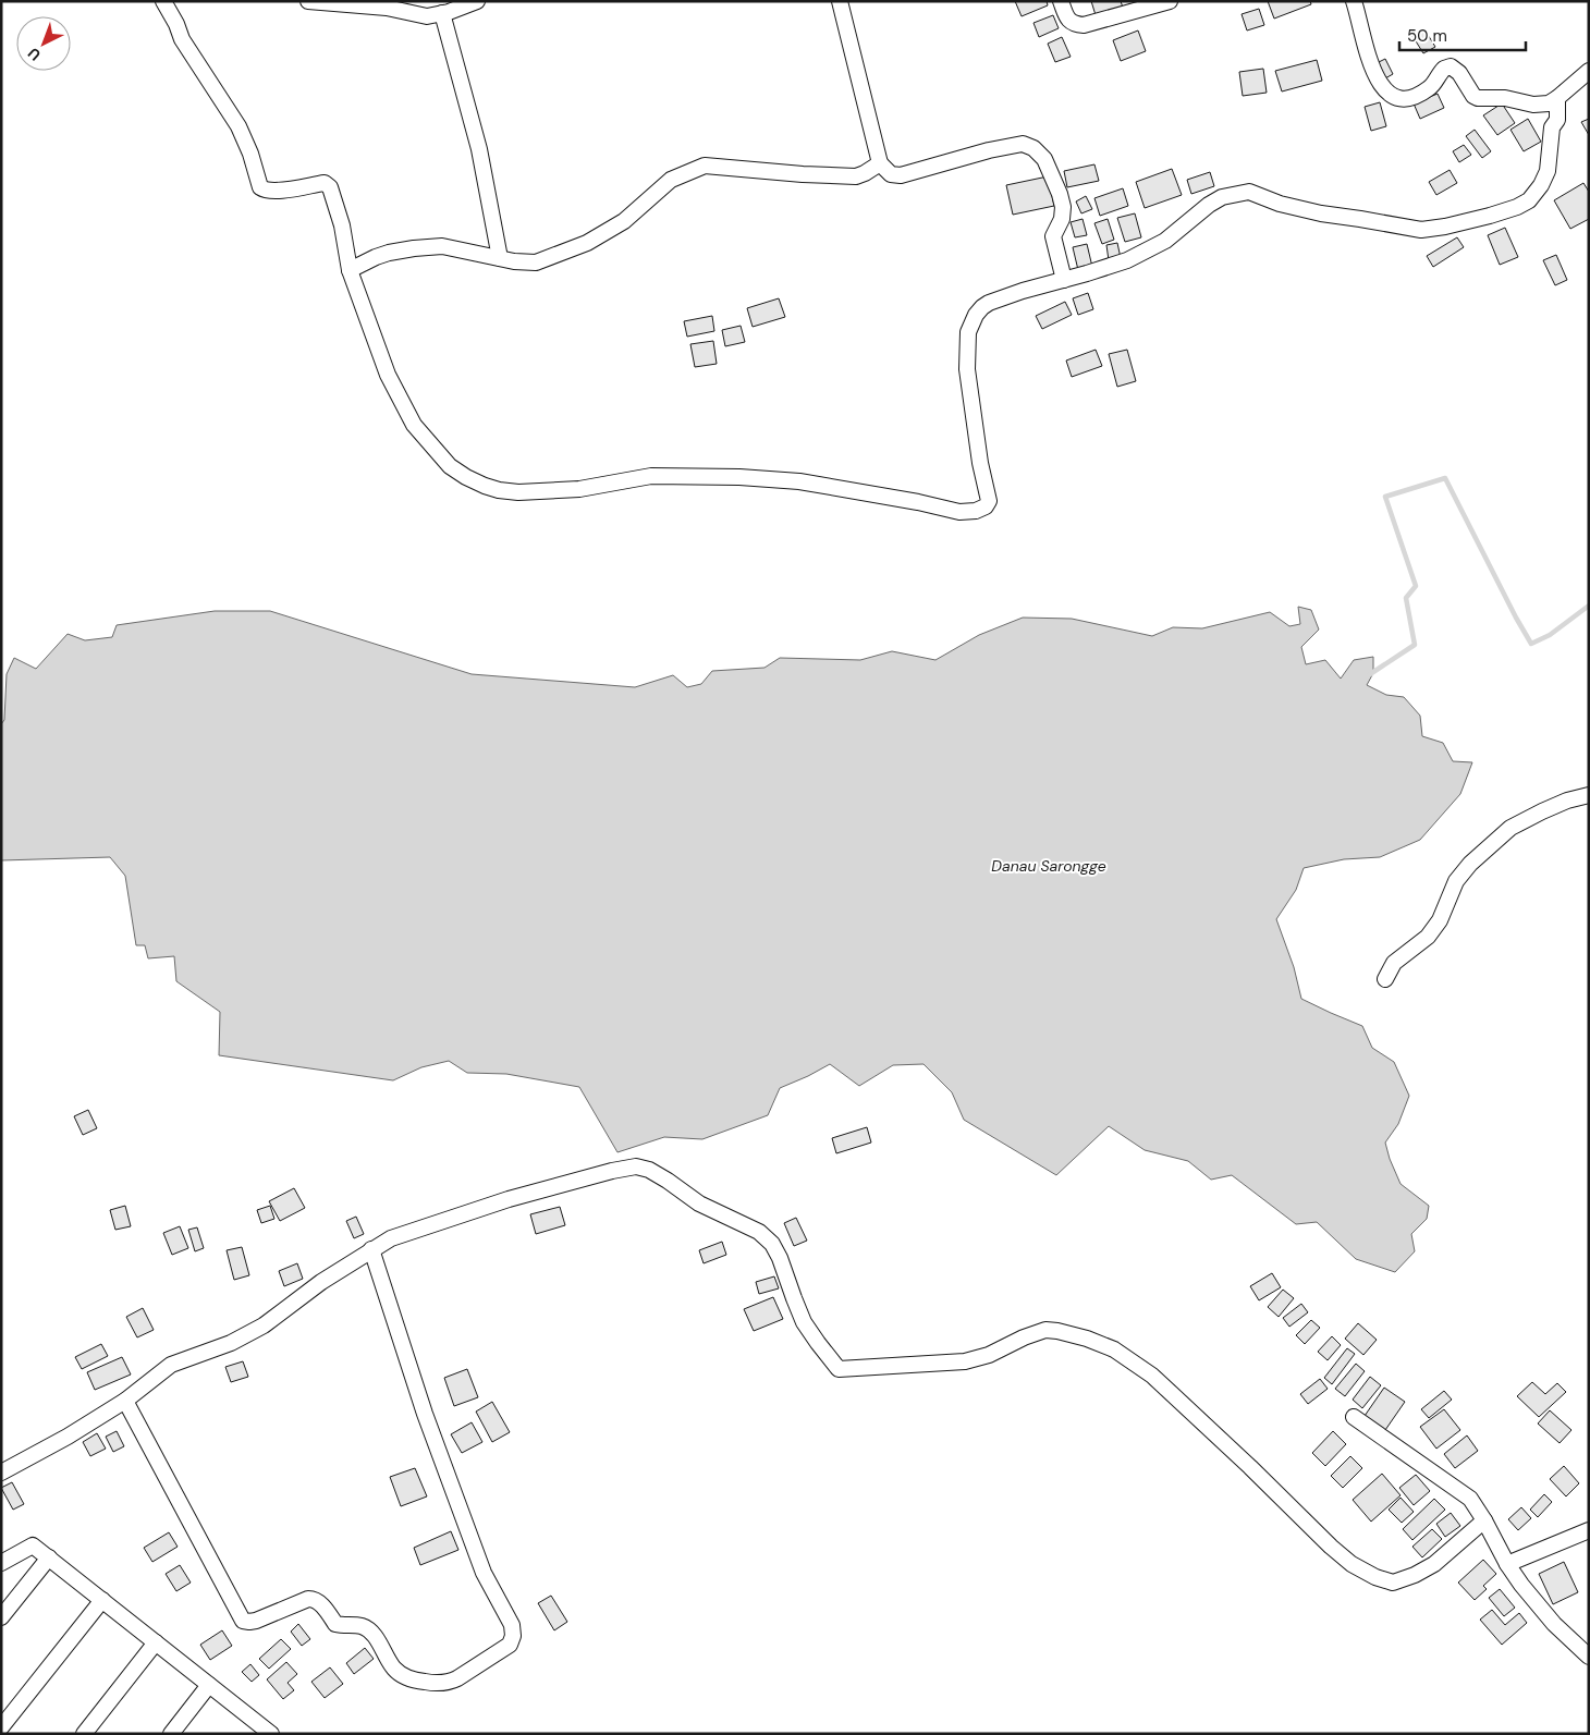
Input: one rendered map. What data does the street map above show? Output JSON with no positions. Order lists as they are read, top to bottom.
{
  "water": ["Danau Sarongge"],
  "scale_bar": "50 m",
  "north": "bottom left"
}
